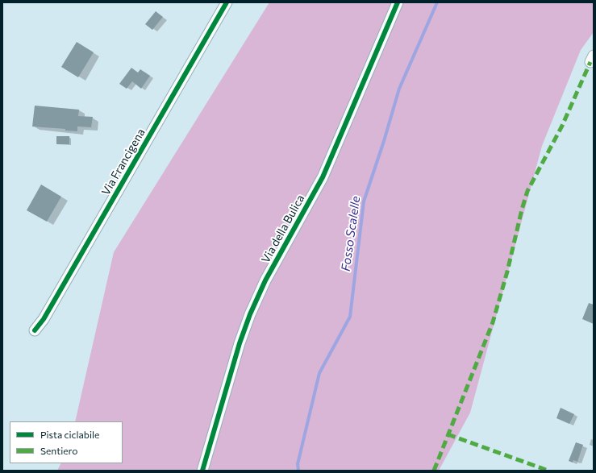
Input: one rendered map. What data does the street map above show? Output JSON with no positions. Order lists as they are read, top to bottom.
{
  "streets": {
    "street": ["Via Francigena", "Via della Bulica"]
  },
  "water": ["Fosso Scalelle"],
  "legend": ["Pista ciclabile", "Sentiero"]
}
